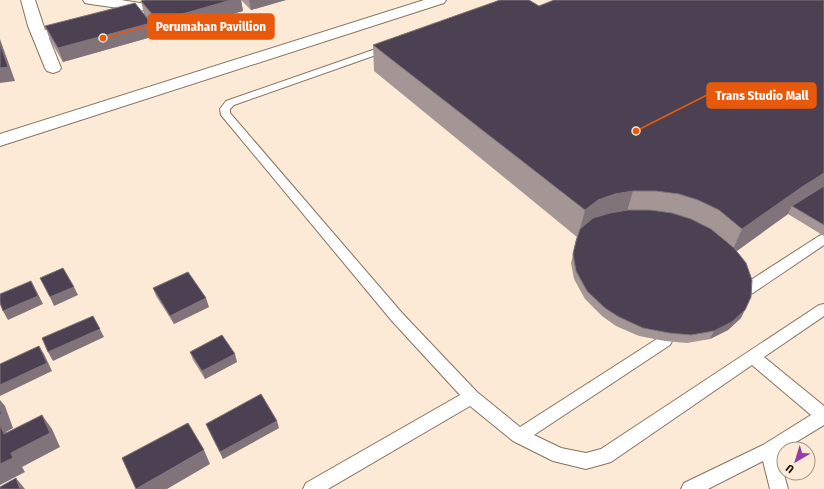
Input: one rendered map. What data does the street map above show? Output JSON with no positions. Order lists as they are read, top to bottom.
{
  "places": ["Perumahan Pavillion", "Trans Studio Mall"],
  "north": "bottom left"
}
